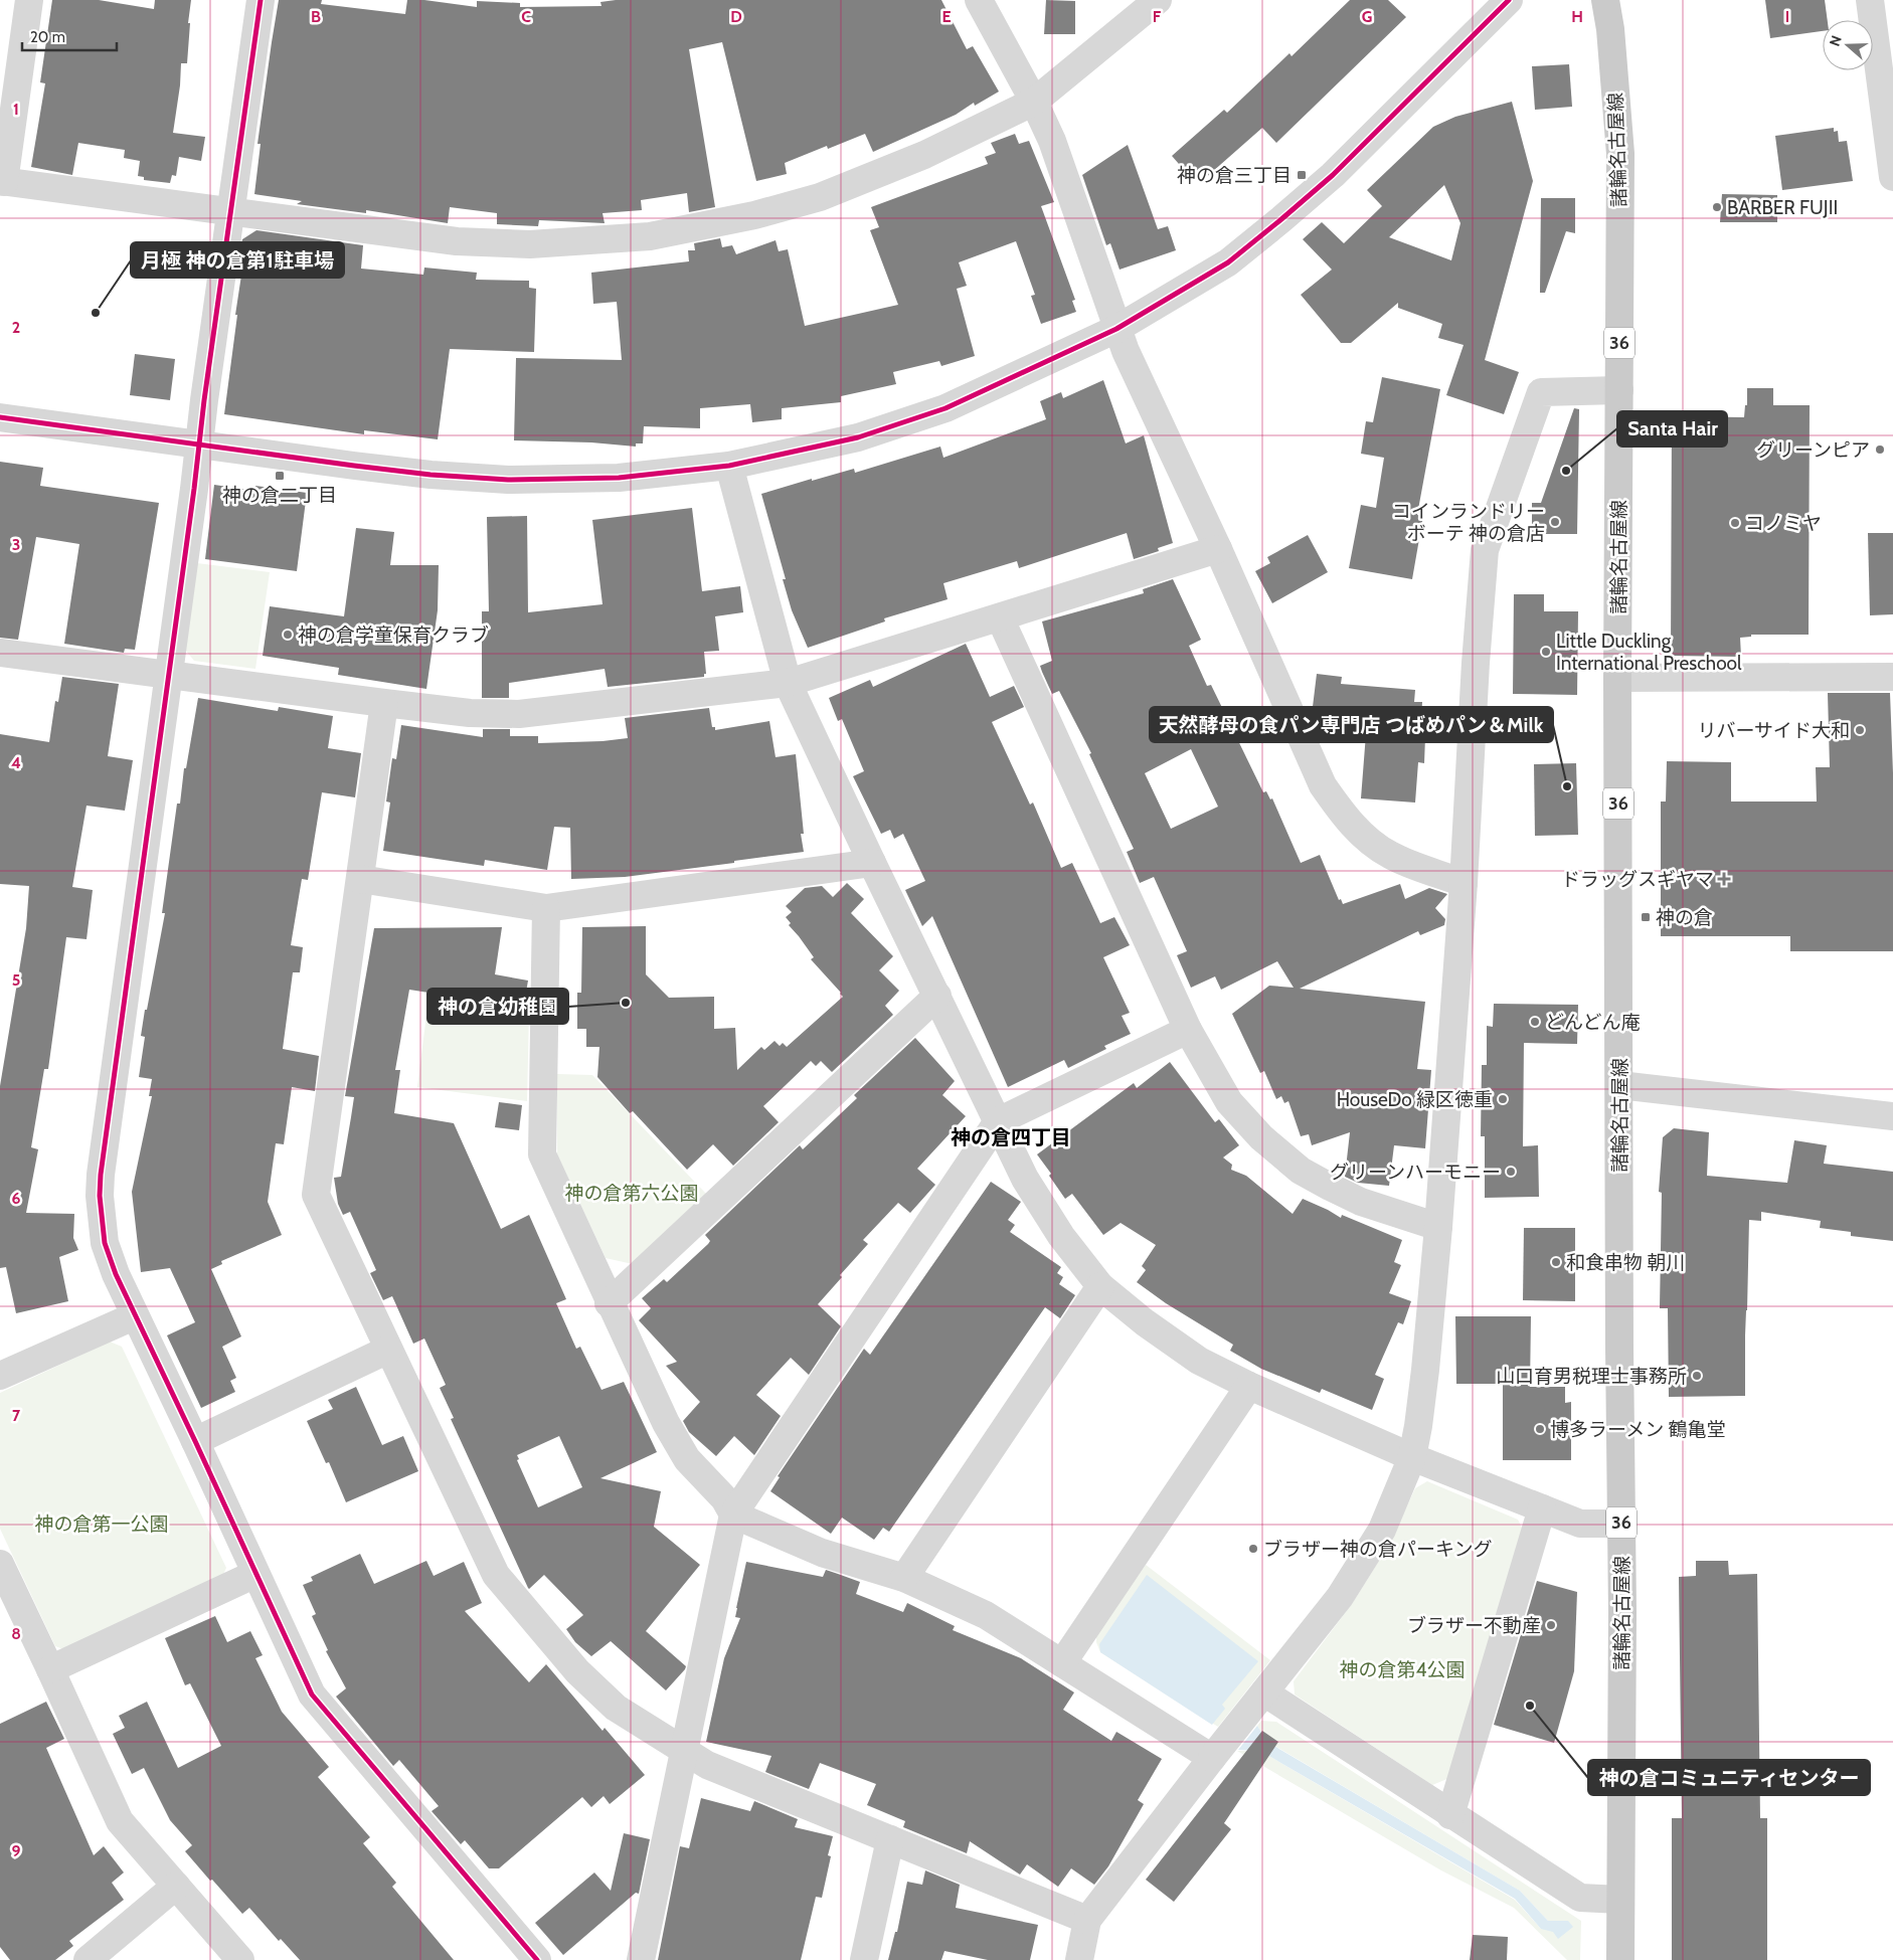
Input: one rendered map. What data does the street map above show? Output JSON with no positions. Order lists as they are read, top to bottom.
{
  "streets": {
    "main road": ["諸輪名古屋線", "36"]
  },
  "districts": ["神の倉四丁目"],
  "parks": ["神の倉第六公園", "神の倉第一公園", "神の倉第4公園"],
  "places": {
    "transit": ["神の倉三丁目", "神の倉二丁目", "神の倉"],
    "other": [
      "BARBER FUJII",
      "月極 神の倉第1駐車場",
      "グリーンピア",
      "Santa Hair",
      "コインランドリー ボーテ 神の倉店",
      "コノミヤ",
      "神の倉学童保育クラブ",
      "Little Duckling International Preschool",
      "リバーサイド大和",
      "天然酵母の食パン専門店 つばめパン＆Milk",
      "神の倉幼稚園",
      "どんどん庵",
      "HouseDo 緑区徳重",
      "グリーンハーモニー",
      "和食串物 朝川",
      "山口育男税理士事務所",
      "博多ラーメン 鶴亀堂",
      "ブラザー神の倉パーキング",
      "ブラザー不動産",
      "神の倉コミュニティセンター"
    ],
    "health": ["ドラッグスギヤマ"]
  },
  "scale_bar": "20 m",
  "north": "left",
  "grid": {
    "columns": [
      "B",
      "C",
      "D",
      "E",
      "F",
      "G",
      "H",
      "I"
    ],
    "rows": [
      "1",
      "2",
      "3",
      "4",
      "5",
      "6",
      "7",
      "8",
      "9"
    ]
  }
}
